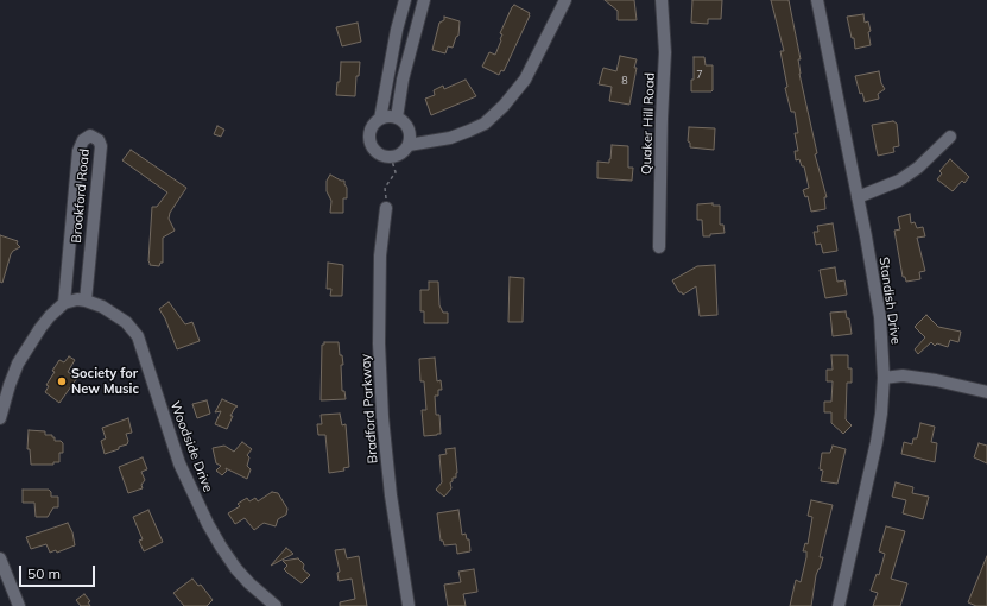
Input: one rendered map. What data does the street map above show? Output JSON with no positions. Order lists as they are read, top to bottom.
{
  "streets": {
    "street": [
      "Quaker Hill Road",
      "Brookford Road",
      "Standish Drive",
      "Bradford Parkway",
      "Woodside Drive"
    ]
  },
  "crossings": [
    ["Brookford Road", "Woodside Drive"]
  ],
  "places": ["Society for New Music"],
  "house_numbers": ["7", "8"],
  "scale_bar": "50 m"
}
